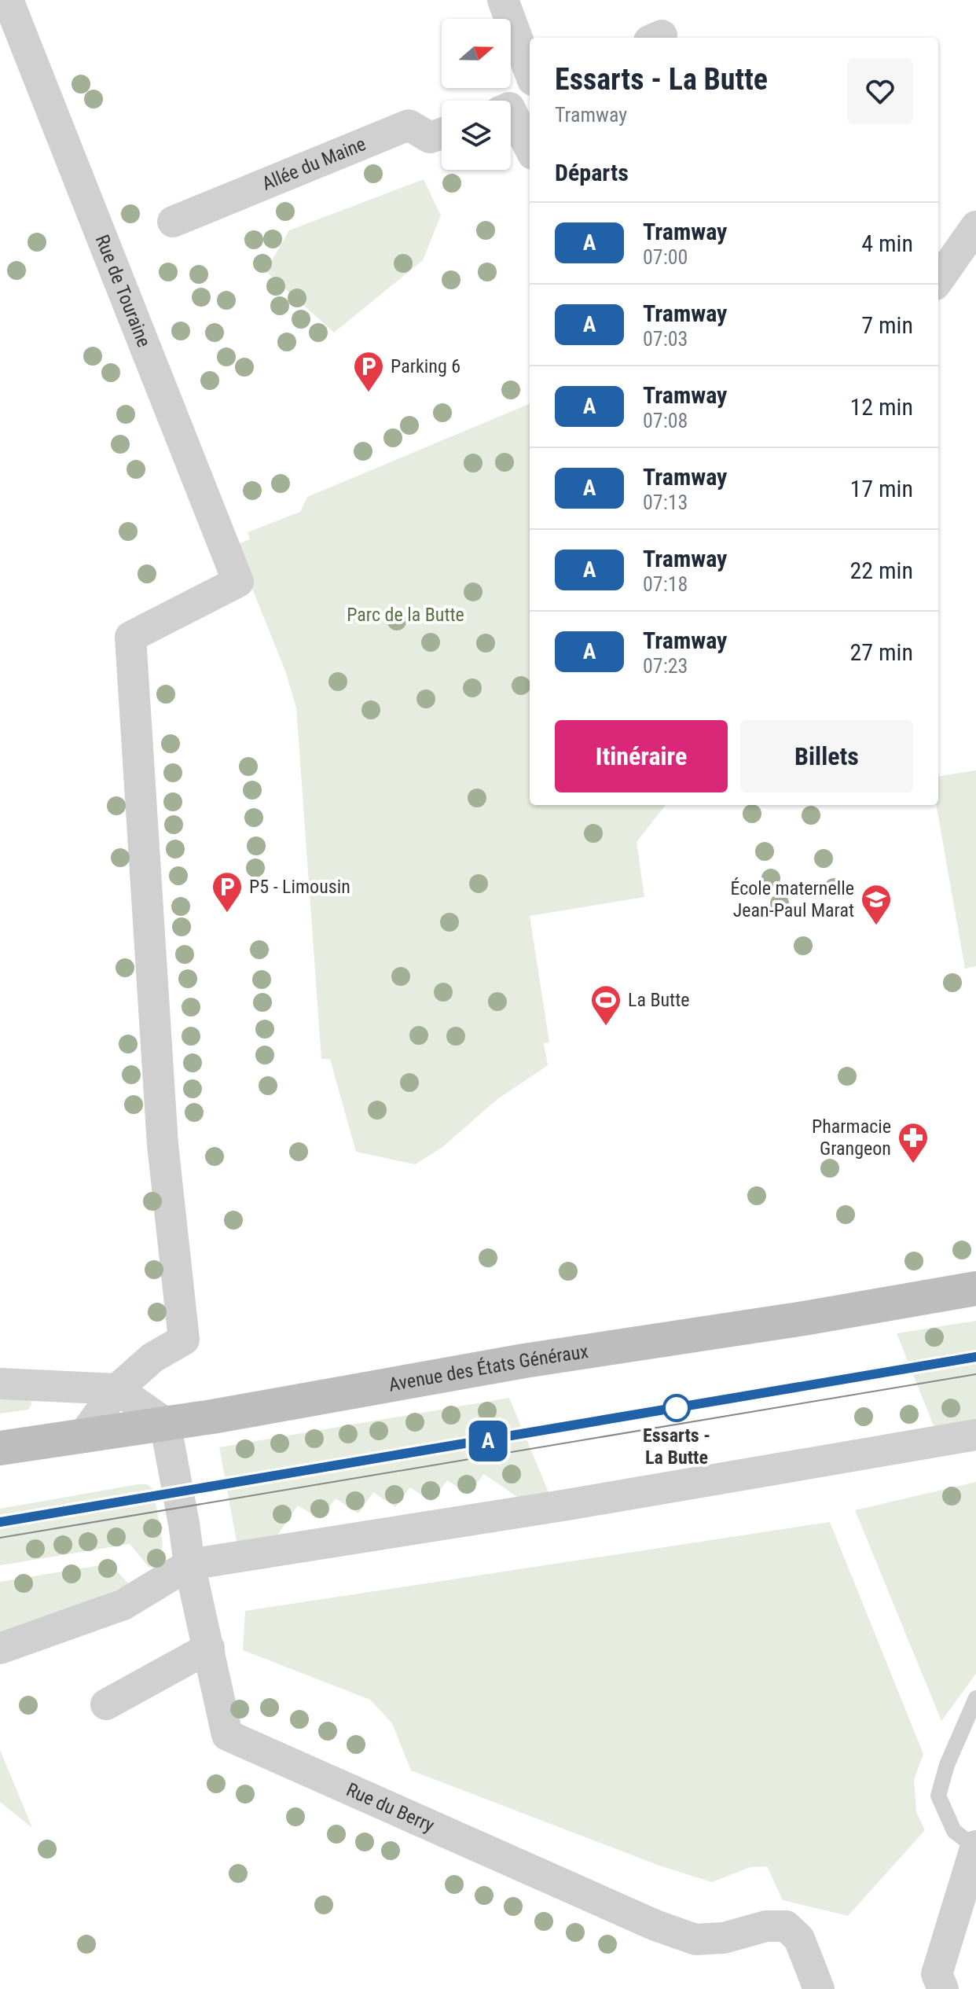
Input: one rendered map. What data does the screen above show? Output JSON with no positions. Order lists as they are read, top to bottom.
{
  "streets": {
    "main road": ["Avenue des États Généraux"],
    "street": ["Allée du Maine", "Rue de Touraine", "Rue du Berry"]
  },
  "crossings": [
    ["Avenue des États Généraux", "Rue du Berry"]
  ],
  "parks": ["Parc de la Butte"],
  "places": {
    "parking": ["Parking 6", "P5 - Limousin"],
    "school or university": ["École maternelle Jean-Paul Marat"],
    "sports": ["La Butte"],
    "pharmacy": ["Pharmacie Grangeon"],
    "other": ["Essarts - La Butte"]
  },
  "lines": ["tram line A"],
  "north": "right",
  "page": {
    "on_map": "A",
    "heading": [
      ["Essarts - La Butte", "Tramway"],
      "Départs"
    ],
    "list": [
      {
        "mark": "A",
        "name": "Tramway",
        "note": "07:00",
        "value": "4 min"
      },
      {
        "mark": "A",
        "name": "Tramway",
        "note": "07:03",
        "value": "7 min"
      },
      {
        "mark": "A",
        "name": "Tramway",
        "note": "07:08",
        "value": "12 min"
      },
      {
        "mark": "A",
        "name": "Tramway",
        "note": "07:13",
        "value": "17 min"
      },
      {
        "mark": "A",
        "name": "Tramway",
        "note": "07:18",
        "value": "22 min"
      },
      {
        "mark": "A",
        "name": "Tramway",
        "note": "07:23",
        "value": "27 min"
      }
    ],
    "buttons": ["Itinéraire", "Billets"]
  }
}
